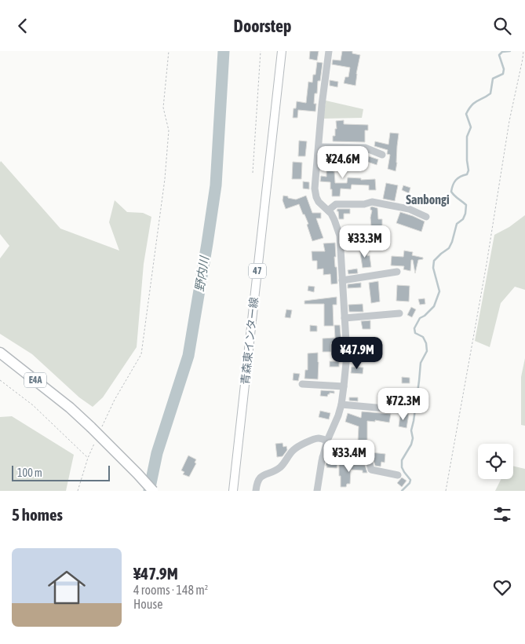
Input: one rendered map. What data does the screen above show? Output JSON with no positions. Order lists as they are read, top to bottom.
{
  "streets": {
    "highway": ["E4A"],
    "main road": ["47", "青森東インター線"]
  },
  "districts": ["Sanbongi"],
  "water": ["野内川"],
  "scale_bar": "100 m",
  "page": {
    "header": "Doorstep",
    "price": [
      "¥24.6M",
      "¥33.3M",
      "¥47.9M",
      "¥72.3M",
      "¥33.4M"
    ],
    "scale": "100 m",
    "heading": "5 homes",
    "list": [
      {
        "name": "¥47.9M",
        "note": "4 rooms · 148 m² · House"
      }
    ]
  }
}
